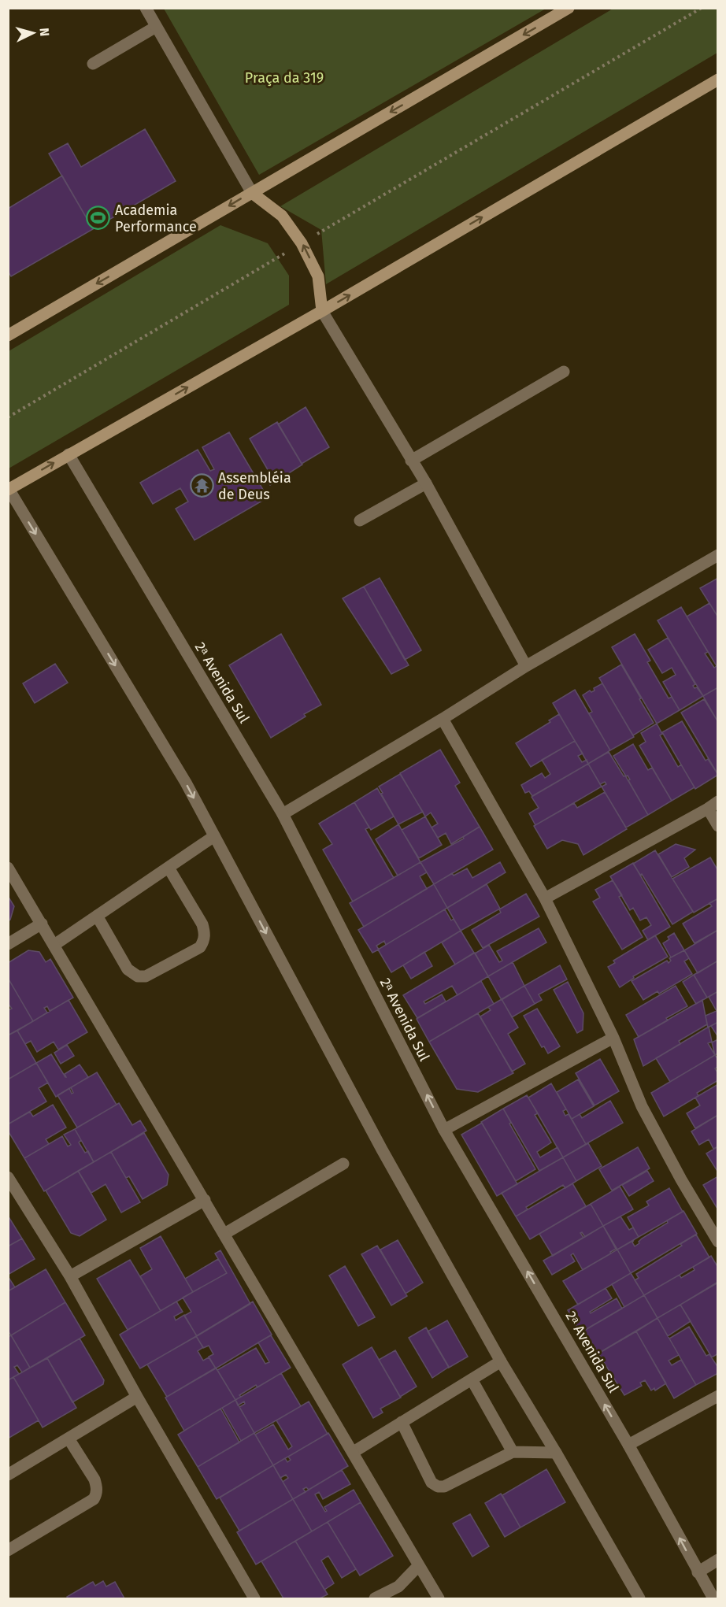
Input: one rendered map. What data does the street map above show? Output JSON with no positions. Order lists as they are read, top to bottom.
{
  "streets": {
    "street": ["2ᵃ Avenida Sul"]
  },
  "parks": ["Praça da 319"],
  "places": {
    "sports": ["Academia Performance"],
    "temple": ["Assembléia de Deus"]
  },
  "north": "right"
}
